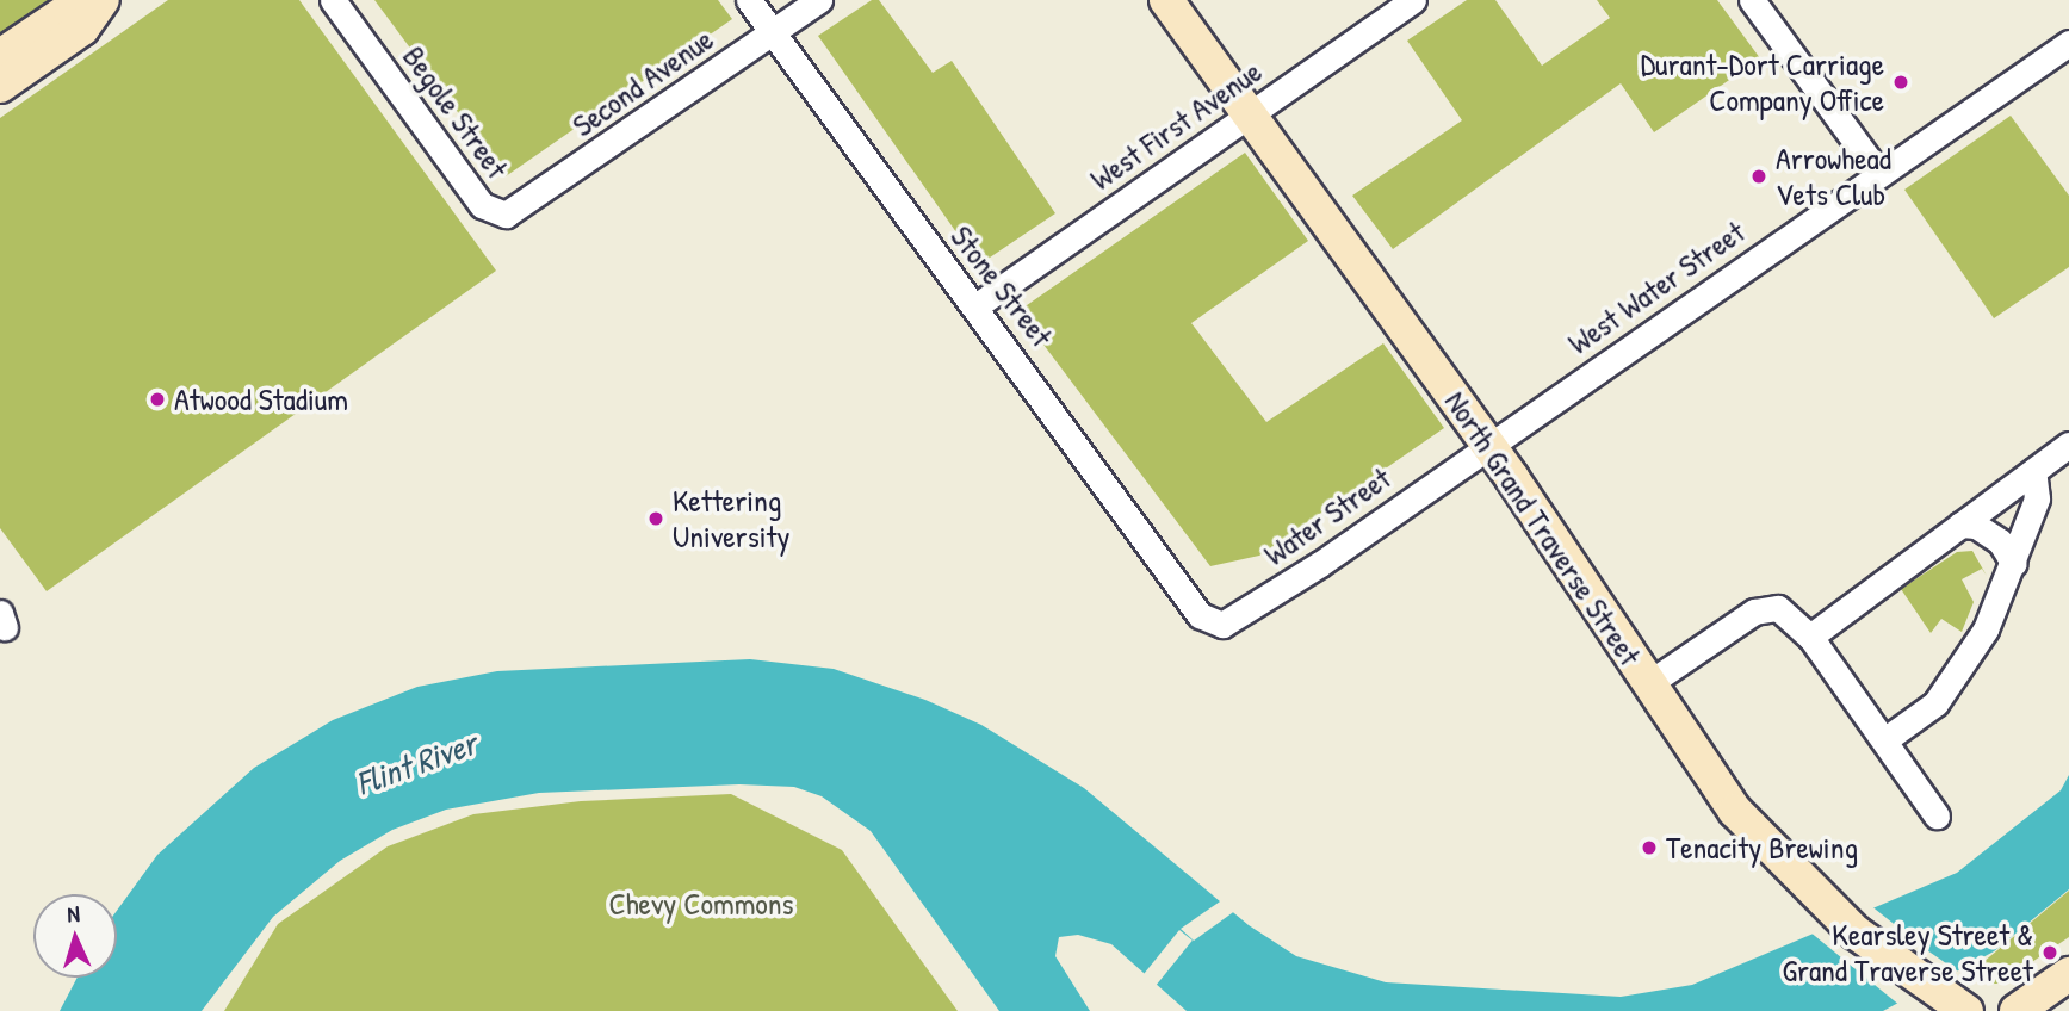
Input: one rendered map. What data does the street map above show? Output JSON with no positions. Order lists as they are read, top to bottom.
{
  "streets": {
    "street": [
      "Second Avenue",
      "Begole Street",
      "West First Avenue",
      "Stone Street",
      "West Water Street",
      "Water Street",
      "North Grand Traverse Street"
    ]
  },
  "crossings": [
    ["Second Avenue", "Begole Street"],
    ["Second Avenue", "Stone Street"],
    ["West First Avenue", "Stone Street"],
    ["West First Avenue", "North Grand Traverse Street"],
    ["Stone Street", "Water Street"],
    ["West Water Street", "Water Street"],
    ["West Water Street", "North Grand Traverse Street"],
    ["Water Street", "North Grand Traverse Street"]
  ],
  "water": ["Flint River"],
  "parks": ["Chevy Commons"],
  "places": [
    "Durant-Dort Carriage Company Office",
    "Arrowhead Vets Club",
    "Atwood Stadium",
    "Kettering University",
    "Tenacity Brewing",
    "Kearsley Street & Grand Traverse Street"
  ],
  "north": "top"
}
